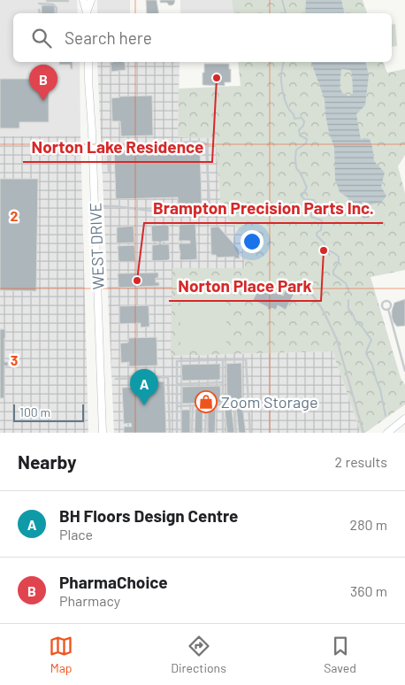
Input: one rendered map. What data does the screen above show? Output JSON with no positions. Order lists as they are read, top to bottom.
{
  "streets": {
    "street": ["WEST DRIVE"]
  },
  "places": {
    "other": ["Norton Lake Residence", "Norton Place Park", "Brampton Precision Parts Inc."],
    "shop": ["Zoom Storage"]
  },
  "scale_bar": "100 m",
  "page": {
    "search": "Search here",
    "pins": ["B", "A"],
    "scale": "100 m",
    "heading": ["Nearby", "2 results"],
    "list": [
      {
        "mark": "A",
        "name": "BH Floors Design Centre",
        "note": "Place",
        "value": "280 m"
      },
      {
        "mark": "B",
        "name": "PharmaChoice",
        "note": "Pharmacy",
        "value": "360 m"
      }
    ],
    "nav": ["Map", "Directions", "Saved"]
  },
  "grid": {
    "rows": ["2", "3"]
  }
}
